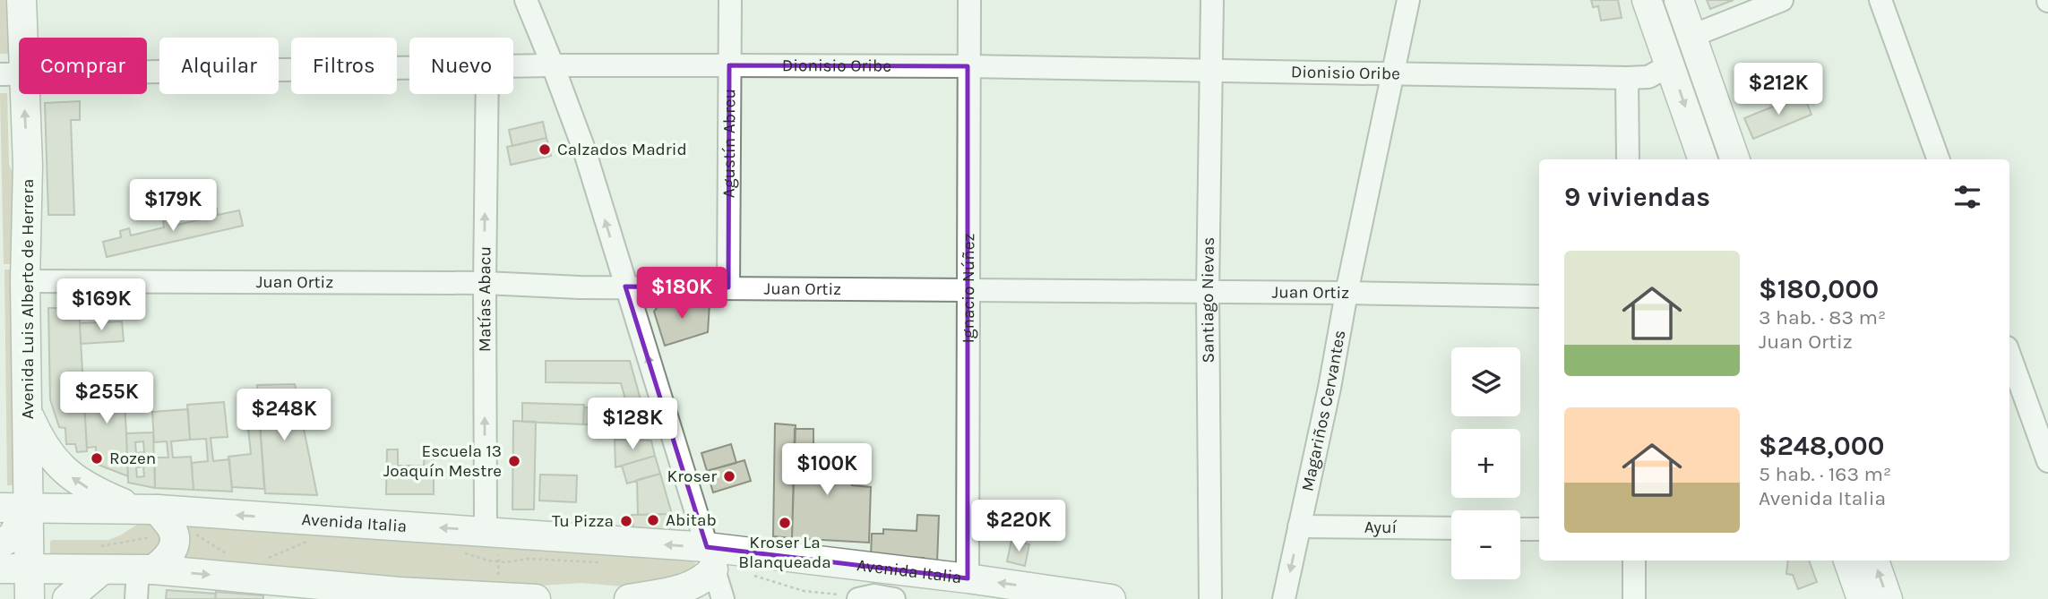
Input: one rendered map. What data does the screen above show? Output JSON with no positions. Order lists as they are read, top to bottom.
{
  "streets": {
    "main road": ["Avenida Luis Alberto de Herrera", "Avenida Italia"],
    "street": [
      "Dionisio Oribe",
      "Agustín Abreu",
      "Juan Ortiz",
      "Ignacio Núñez",
      "Matías Abacu",
      "Santiago Nievas",
      "Magariños Cervantes",
      "Ayuí"
    ]
  },
  "crossings": [
    ["Dionisio Oribe", "Agustín Abreu"],
    ["Dionisio Oribe", "Ignacio Núñez"],
    ["Dionisio Oribe", "Avenida Luis Alberto de Herrera"],
    ["Dionisio Oribe", "Santiago Nievas"],
    ["Dionisio Oribe", "Magariños Cervantes"],
    ["Agustín Abreu", "Juan Ortiz"],
    ["Juan Ortiz", "Ignacio Núñez"],
    ["Juan Ortiz", "Avenida Luis Alberto de Herrera"],
    ["Juan Ortiz", "Matías Abacu"],
    ["Juan Ortiz", "Santiago Nievas"],
    ["Juan Ortiz", "Magariños Cervantes"],
    ["Ignacio Núñez", "Avenida Italia"],
    ["Avenida Luis Alberto de Herrera", "Avenida Italia"],
    ["Matías Abacu", "Avenida Italia"],
    ["Magariños Cervantes", "Ayuí"]
  ],
  "places": [
    "Calzados Madrid",
    "Rozen",
    "Escuela 13 Joaquín Mestre",
    "Kroser",
    "Abitab",
    "Tu Pizza",
    "Kroser La Blanqueada"
  ],
  "page": {
    "chip": [
      "Comprar",
      "Alquilar",
      "Filtros",
      "Nuevo"
    ],
    "price": [
      "$212K",
      "$179K",
      "$180K",
      "$169K",
      "$255K",
      "$248K",
      "$128K",
      "$100K",
      "$220K"
    ],
    "heading": "9 viviendas",
    "list": [
      {
        "name": "$180,000",
        "note": "3 hab. · 83 m² · Juan Ortiz"
      },
      {
        "name": "$248,000",
        "note": "5 hab. · 163 m² · Avenida Italia"
      }
    ],
    "map_buttons": ["+", "−"]
  }
}
